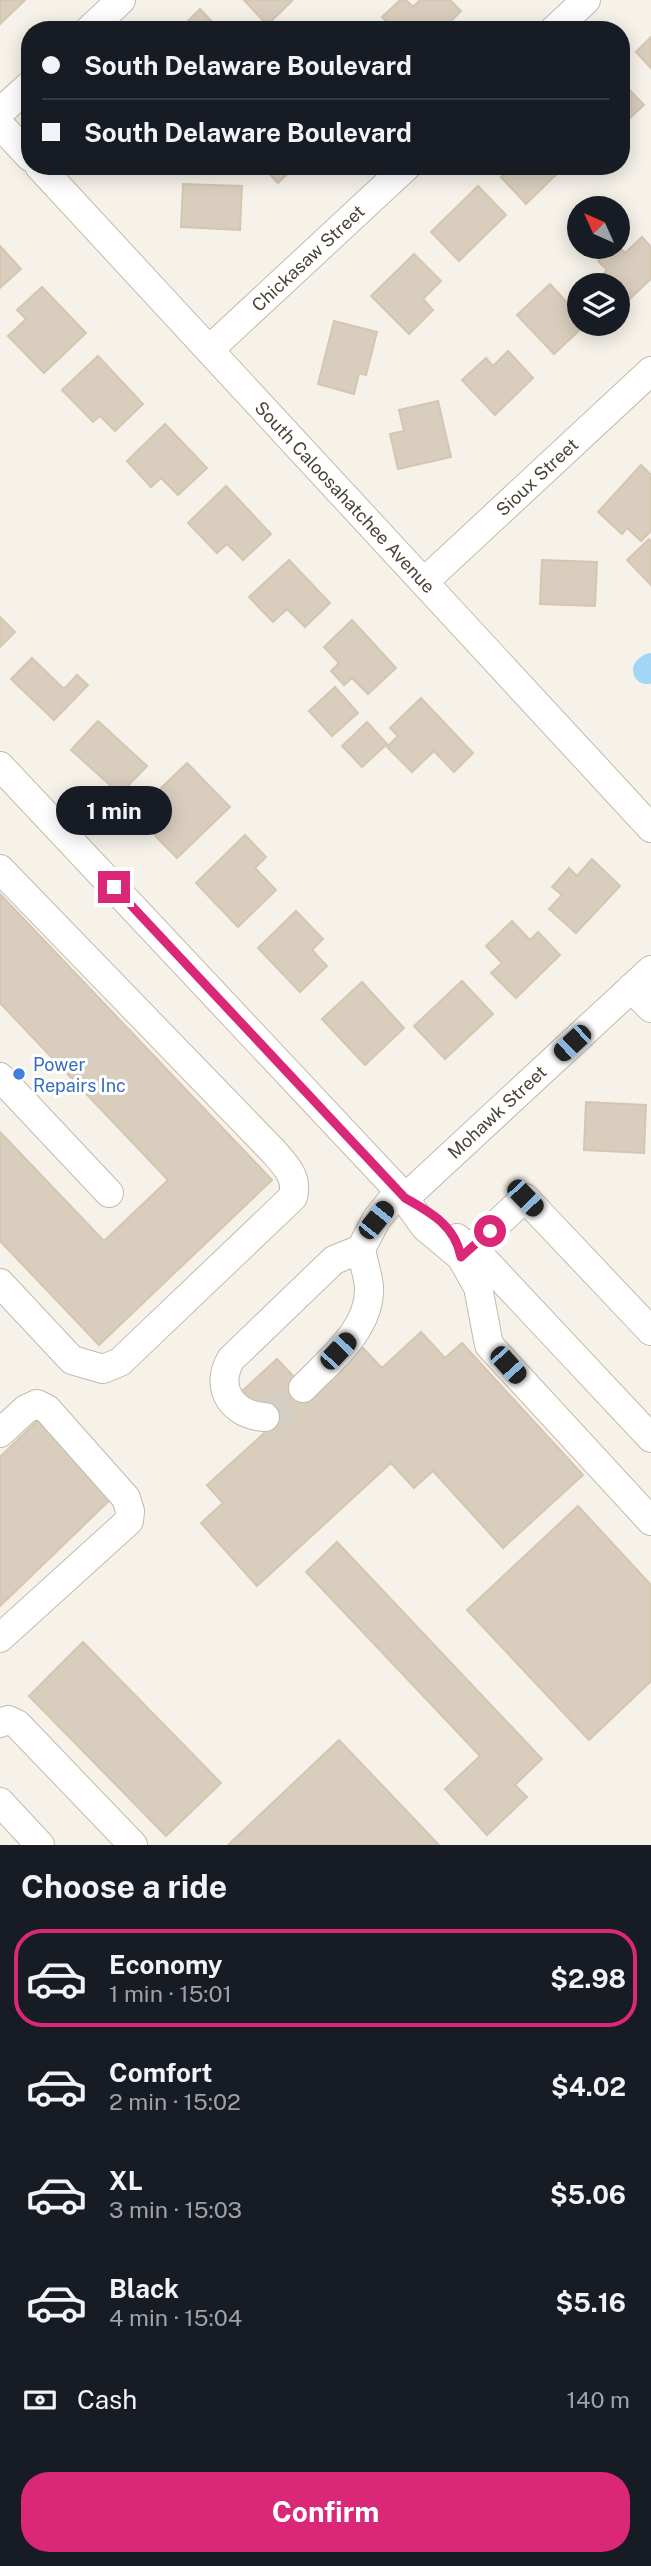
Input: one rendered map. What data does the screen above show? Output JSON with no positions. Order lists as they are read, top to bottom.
{
  "streets": {
    "street": [
      "Chickasaw Street",
      "Sioux Street",
      "South Caloosahatchee Avenue",
      "Mohawk Street"
    ]
  },
  "crossings": [
    ["Chickasaw Street", "South Caloosahatchee Avenue"],
    ["Sioux Street", "South Caloosahatchee Avenue"]
  ],
  "places": ["Power Repairs Inc"],
  "north": "top left",
  "page": {
    "banner": ["South Delaware Boulevard", "South Delaware Boulevard"],
    "bubble": "1 min",
    "heading": "Choose a ride",
    "list": [
      {
        "name": "Economy",
        "note": "1 min · 15:01",
        "value": "$2.98"
      },
      {
        "name": "Comfort",
        "note": "2 min · 15:02",
        "value": "$4.02"
      },
      {
        "name": "XL",
        "note": "3 min · 15:03",
        "value": "$5.06"
      },
      {
        "name": "Black",
        "note": "4 min · 15:04",
        "value": "$5.16"
      }
    ],
    "pay": ["Cash", "140 m"],
    "buttons": "Confirm"
  }
}
